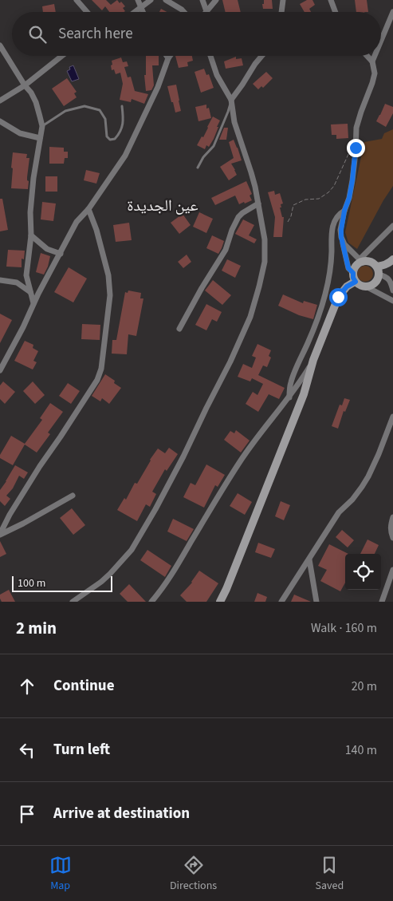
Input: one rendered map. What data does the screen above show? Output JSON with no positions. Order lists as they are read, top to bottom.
{
  "districts": ["عين الجديدة"],
  "scale_bar": "100 m",
  "page": {
    "search": "Search here",
    "scale": "100 m",
    "heading": ["2 min", "Walk · 160 m"],
    "list": [
      ["Continue", "20 m"],
      ["Turn left", "140 m"],
      "Arrive at destination"
    ],
    "nav": ["Map", "Directions", "Saved"]
  }
}
